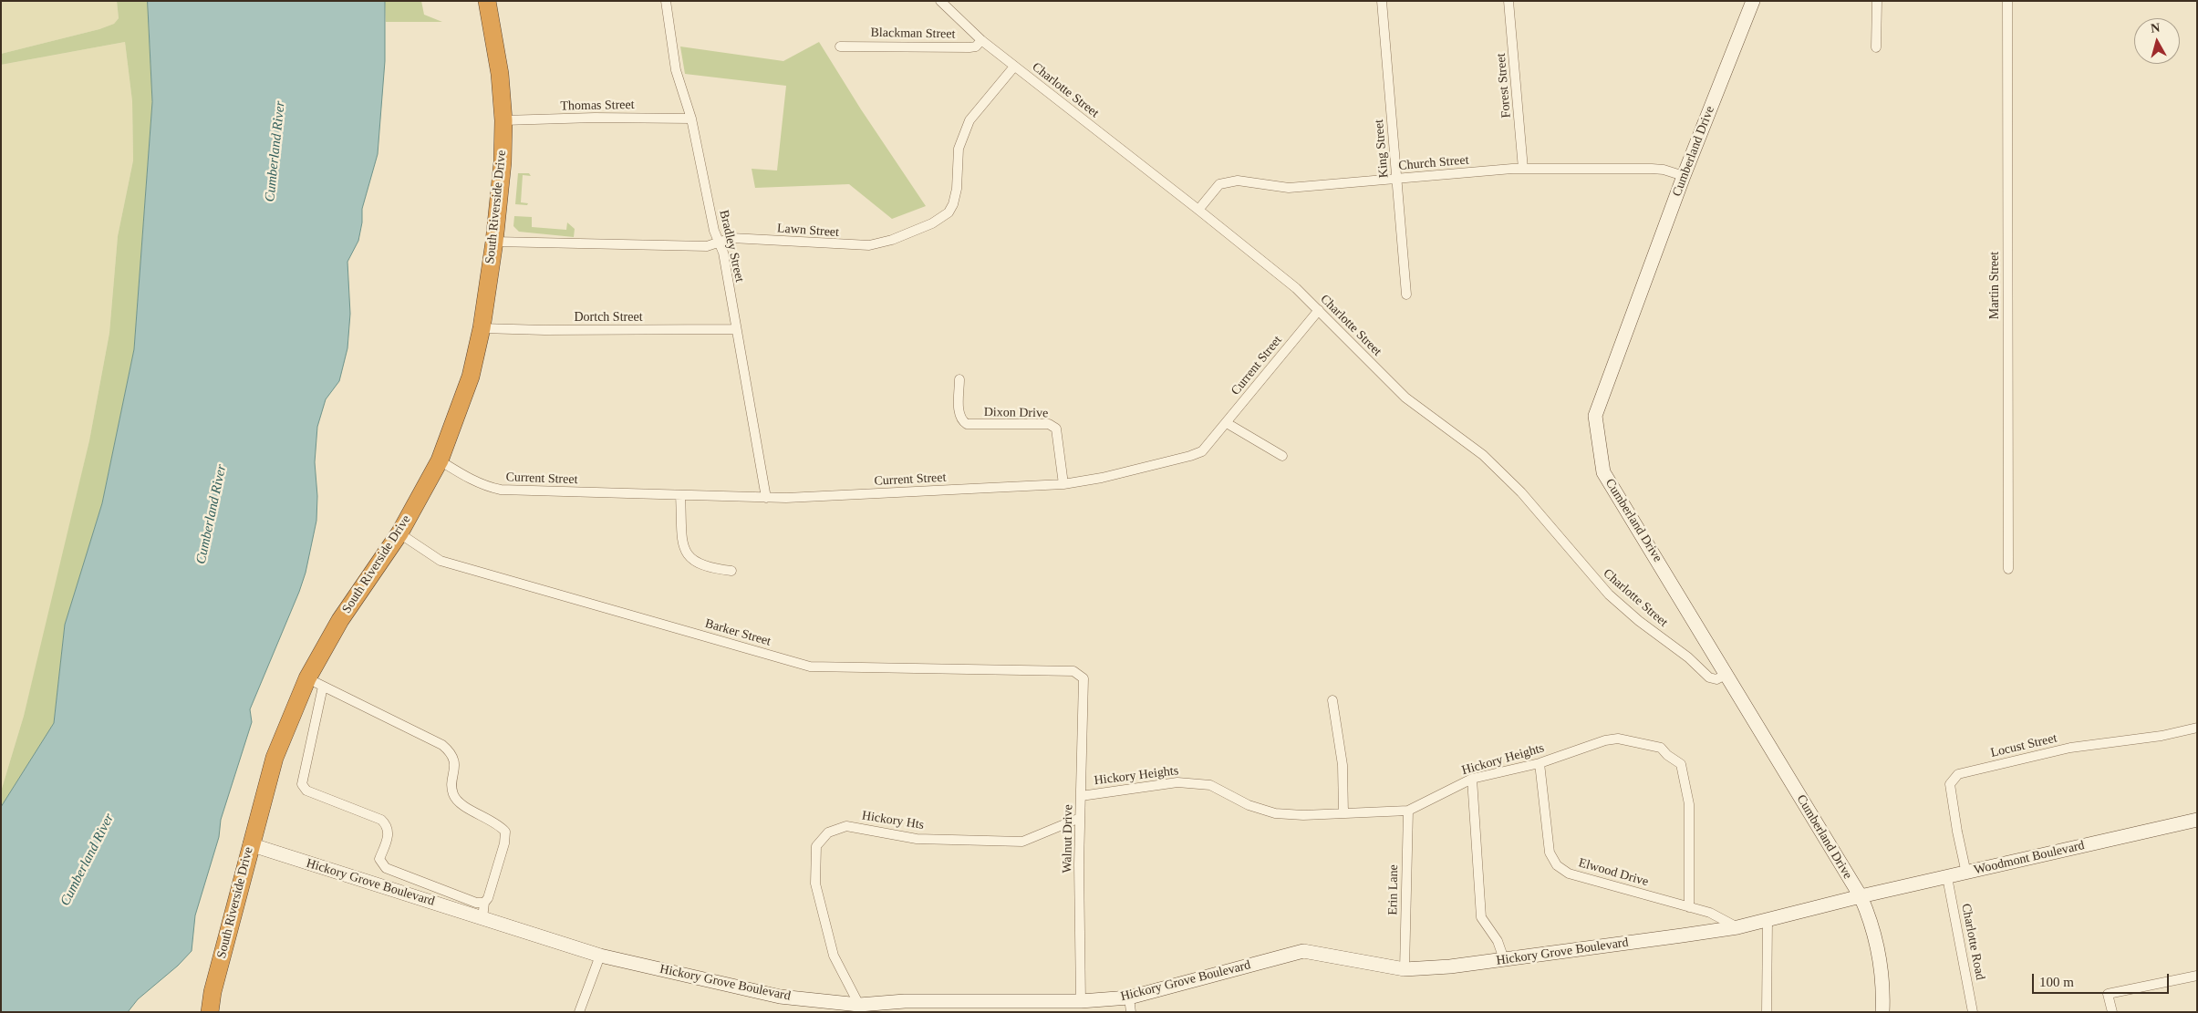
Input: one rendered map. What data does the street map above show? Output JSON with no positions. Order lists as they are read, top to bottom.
{
  "streets": {
    "highway": ["South Riverside Drive"],
    "street": [
      "Blackman Street",
      "Forest Street",
      "Charlotte Street",
      "Thomas Street",
      "King Street",
      "Cumberland Drive",
      "Church Street",
      "Lawn Street",
      "Bradley Street",
      "Martin Street",
      "Dortch Street",
      "Current Street",
      "Dixon Drive",
      "Barker Street",
      "Locust Street",
      "Hickory Heights",
      "Hickory Hts",
      "Walnut Drive",
      "Woodmont Boulevard",
      "Elwood Drive",
      "Hickory Grove Boulevard",
      "Erin Lane",
      "Charlotte Road"
    ]
  },
  "crossings": [
    ["Blackman Street", "Charlotte Street"],
    ["Forest Street", "Church Street"],
    ["Charlotte Street", "Cumberland Drive"],
    ["Charlotte Street", "Church Street"],
    ["Charlotte Street", "Lawn Street"],
    ["Charlotte Street", "Current Street"],
    ["Thomas Street", "South Riverside Drive"],
    ["Thomas Street", "Bradley Street"],
    ["King Street", "Church Street"],
    ["Cumberland Drive", "Church Street"],
    ["Cumberland Drive", "Woodmont Boulevard"],
    ["Cumberland Drive", "Hickory Grove Boulevard"],
    ["South Riverside Drive", "Lawn Street"],
    ["South Riverside Drive", "Dortch Street"],
    ["South Riverside Drive", "Current Street"],
    ["South Riverside Drive", "Barker Street"],
    ["South Riverside Drive", "Hickory Grove Boulevard"],
    ["Lawn Street", "Bradley Street"],
    ["Bradley Street", "Dortch Street"],
    ["Bradley Street", "Current Street"],
    ["Current Street", "Dixon Drive"],
    ["Barker Street", "Walnut Drive"],
    ["Locust Street", "Woodmont Boulevard"],
    ["Hickory Heights", "Walnut Drive"],
    ["Hickory Heights", "Elwood Drive"],
    ["Hickory Heights", "Erin Lane"],
    ["Hickory Hts", "Walnut Drive"],
    ["Hickory Hts", "Hickory Grove Boulevard"],
    ["Walnut Drive", "Hickory Grove Boulevard"],
    ["Woodmont Boulevard", "Hickory Grove Boulevard"],
    ["Woodmont Boulevard", "Charlotte Road"],
    ["Elwood Drive", "Hickory Grove Boulevard"],
    ["Hickory Grove Boulevard", "Erin Lane"]
  ],
  "water": ["Cumberland River"],
  "scale_bar": "100 m",
  "north": "top"
}
